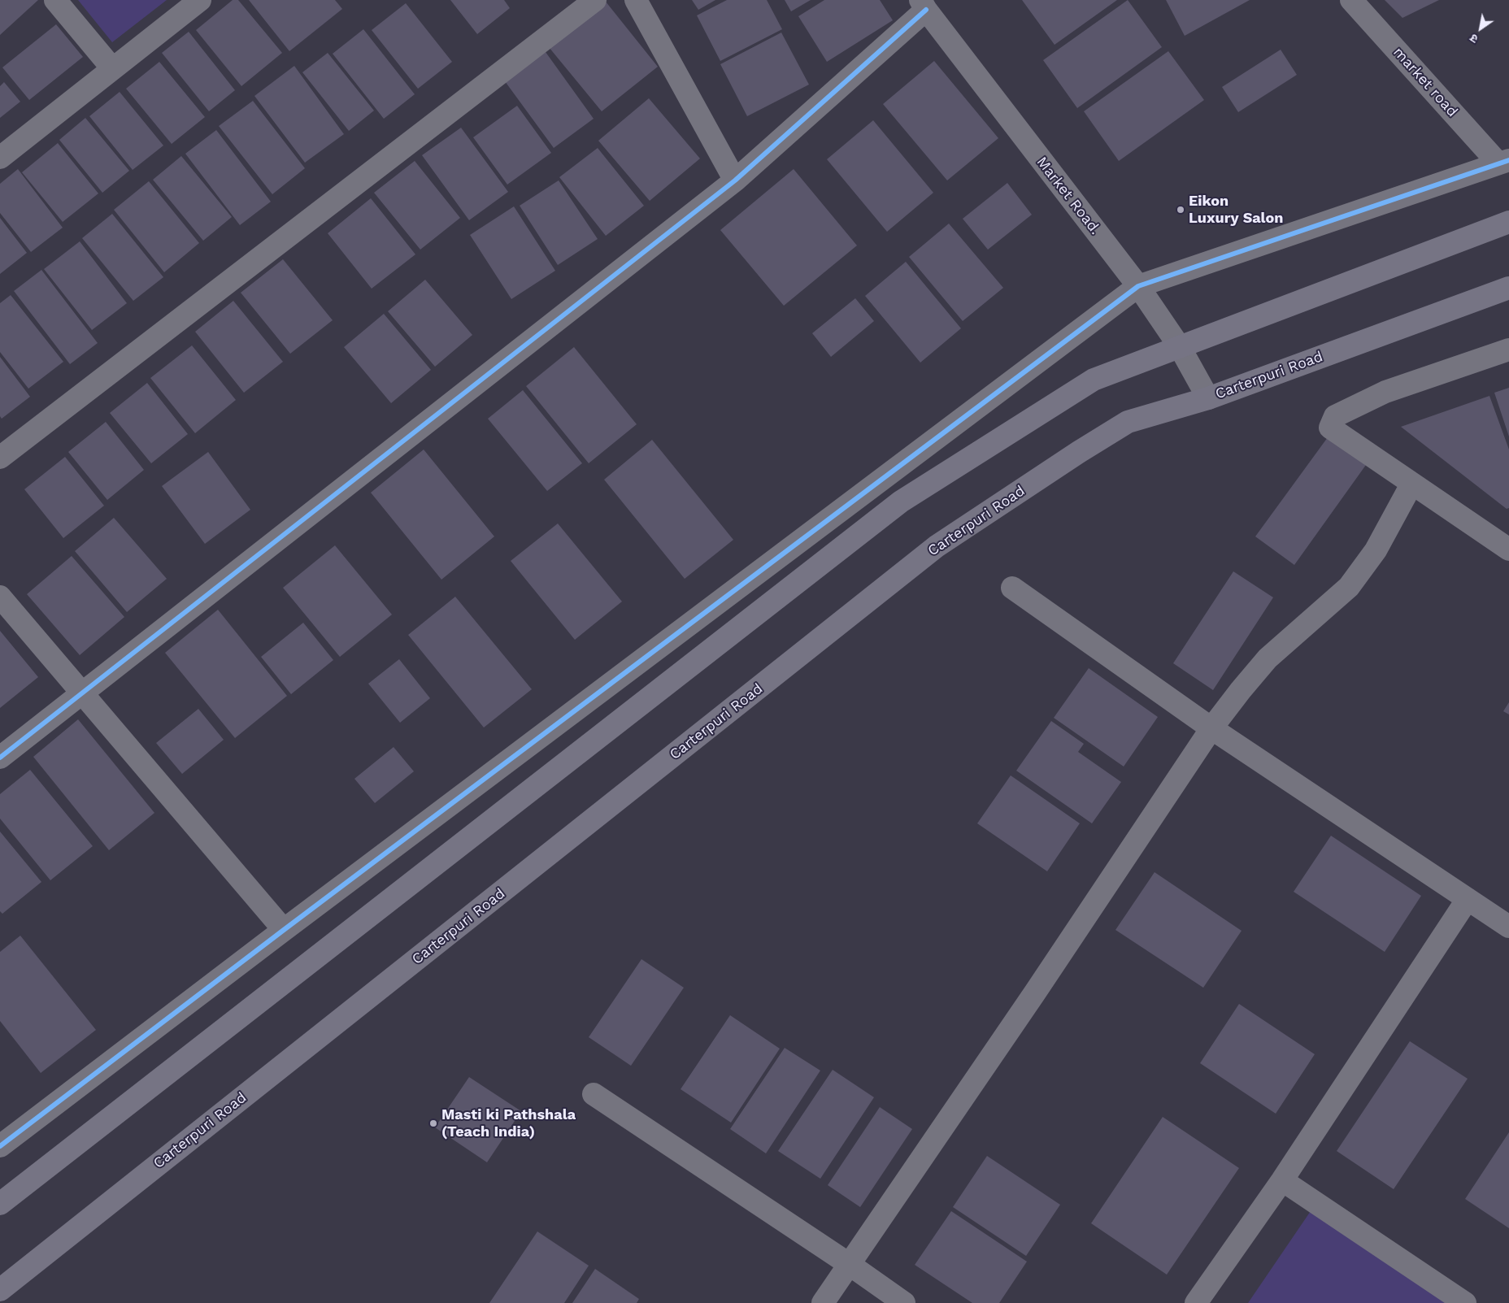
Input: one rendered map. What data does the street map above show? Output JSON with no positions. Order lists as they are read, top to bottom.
{
  "streets": {
    "main road": ["Carterpuri Road"],
    "street": ["market road", "Market Road."]
  },
  "crossings": [
    ["Market Road.", "Carterpuri Road"]
  ],
  "places": ["Eikon Luxury Salon", "Masti ki Pathshala (Teach India)"],
  "north": "bottom left"
}
